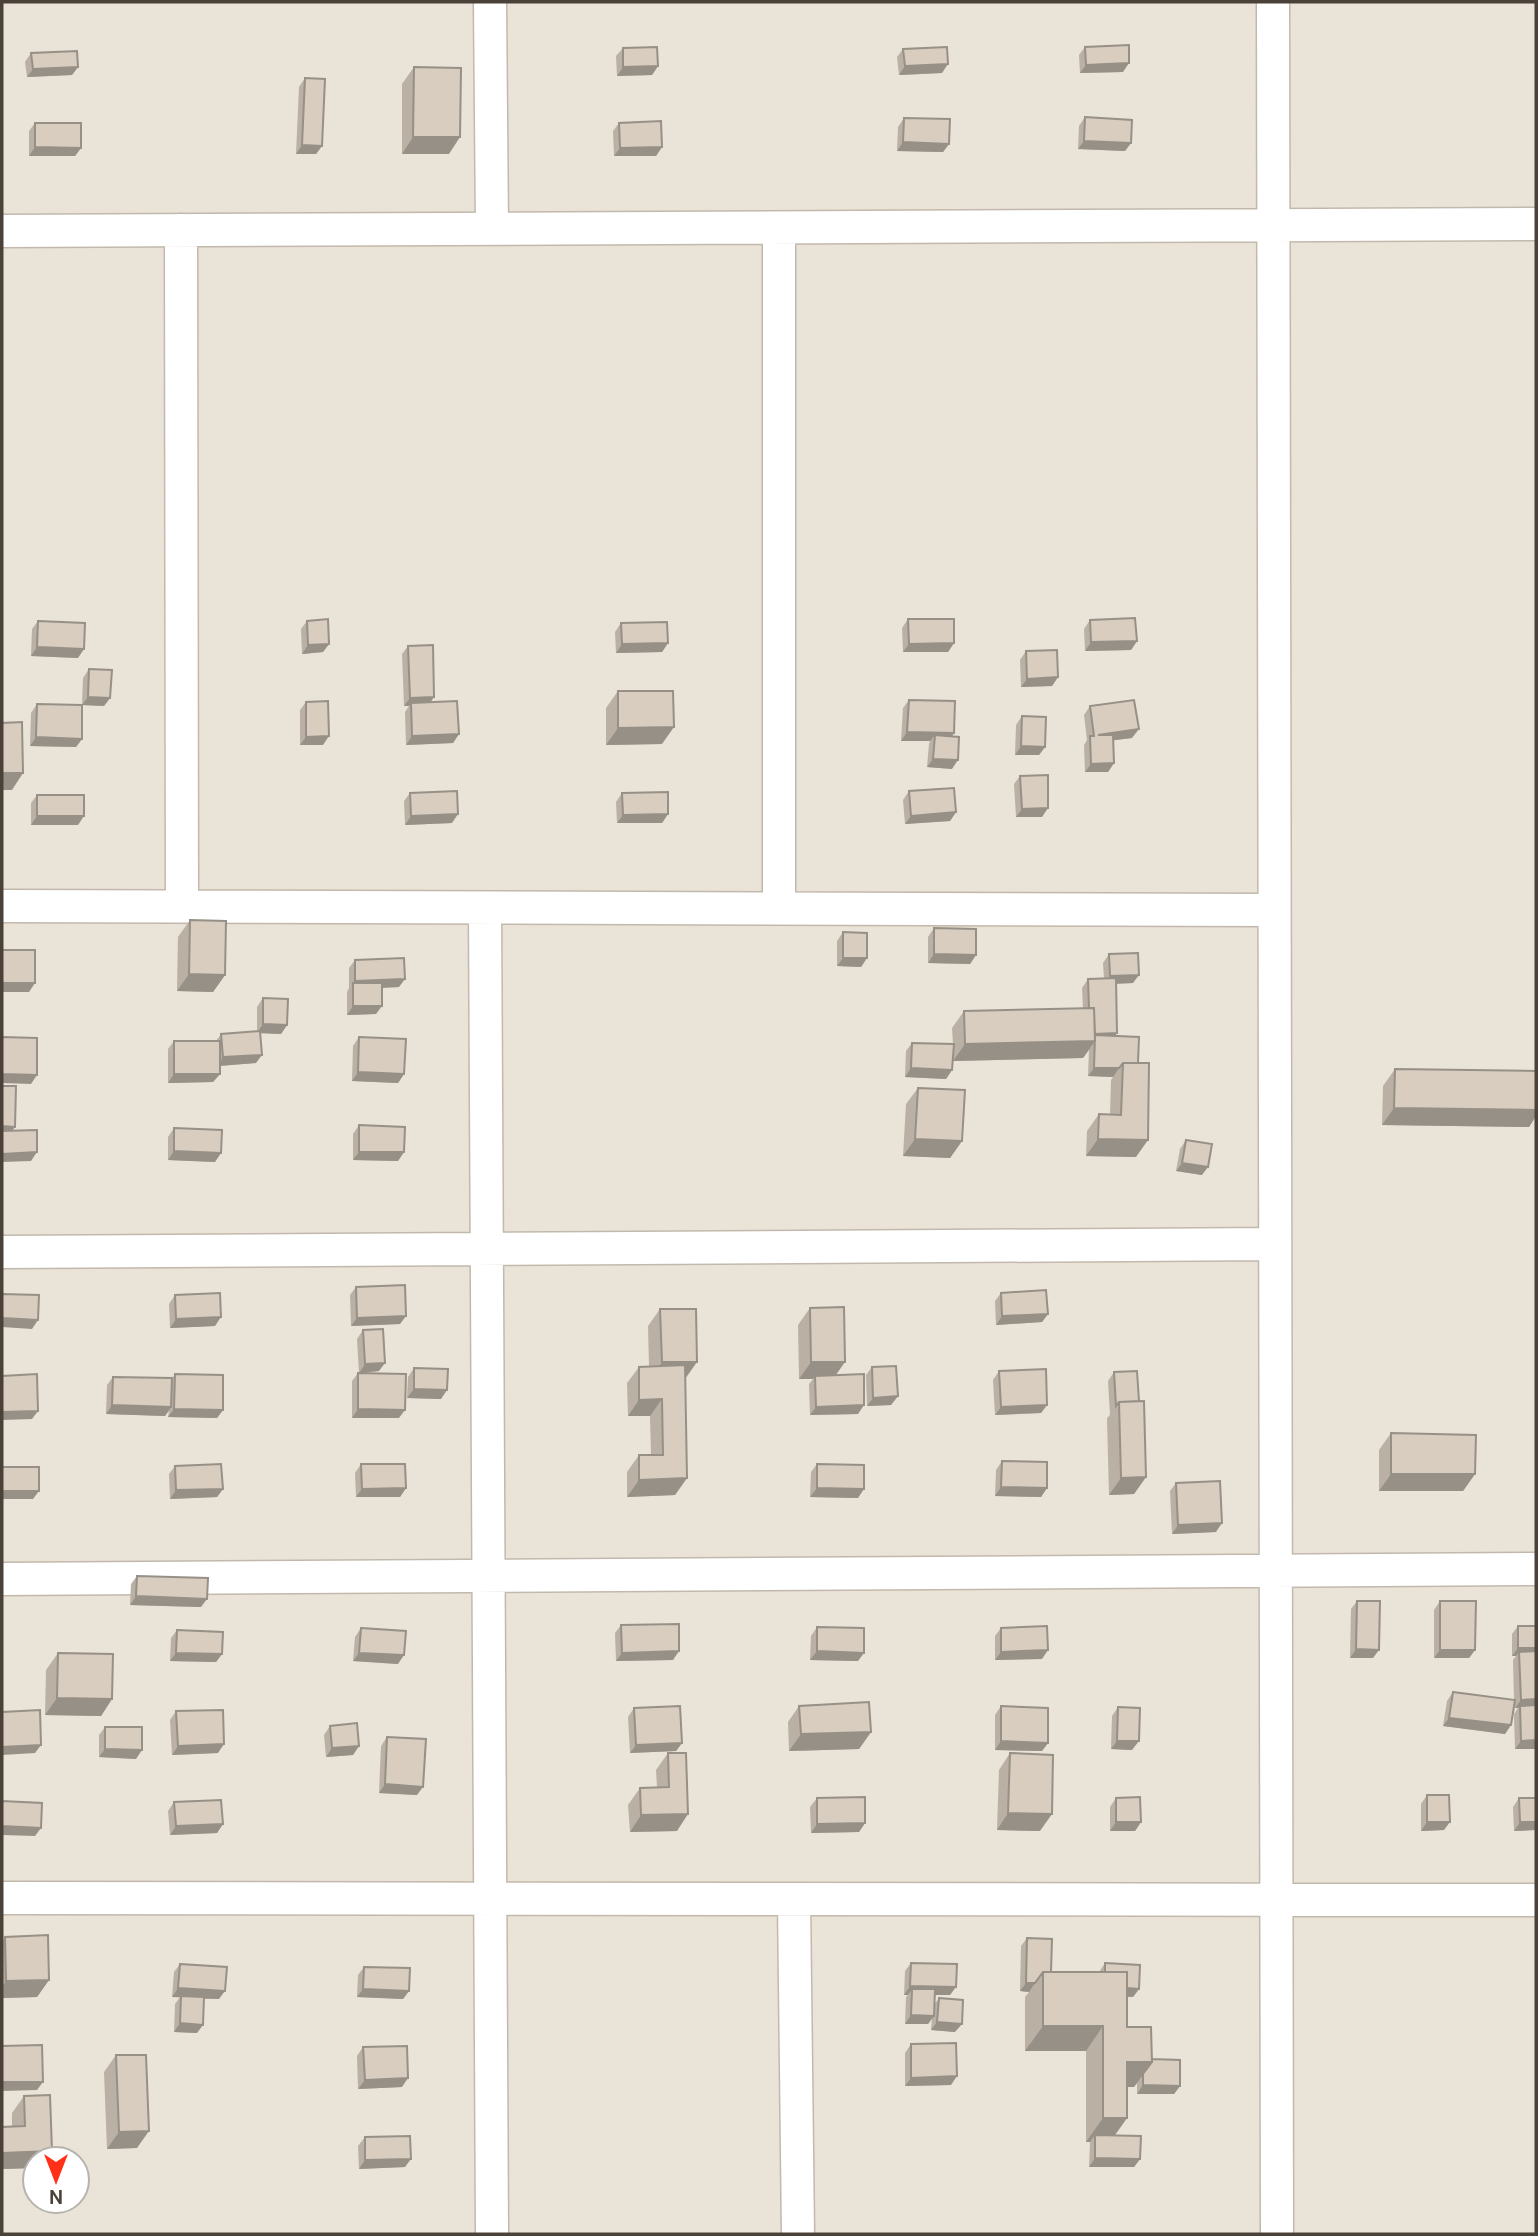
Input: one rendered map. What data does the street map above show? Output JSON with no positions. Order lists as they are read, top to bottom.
{
  "north": "bottom"
}
